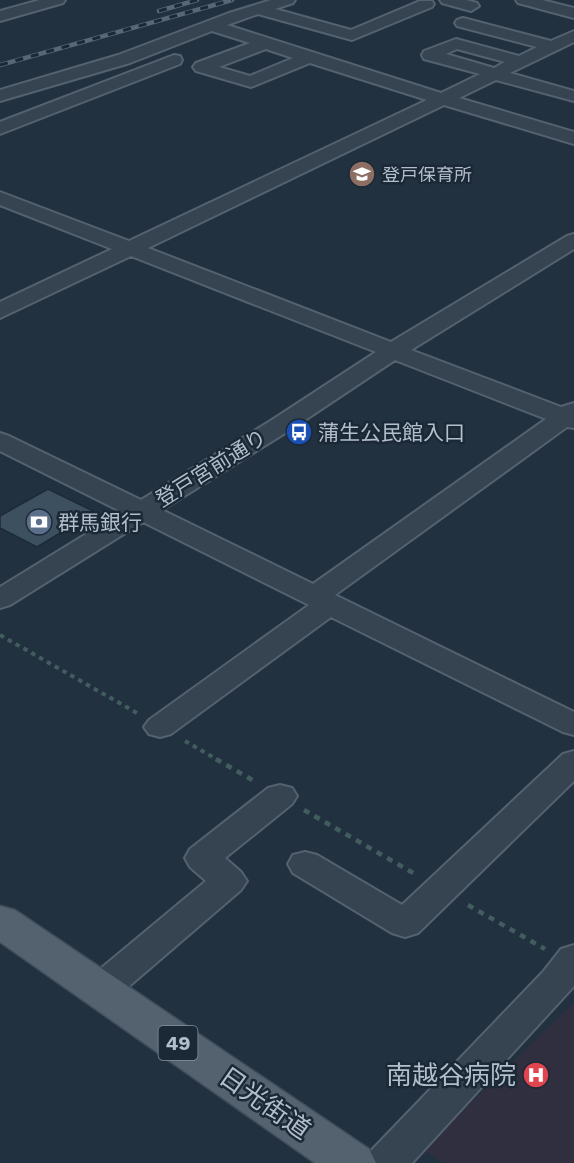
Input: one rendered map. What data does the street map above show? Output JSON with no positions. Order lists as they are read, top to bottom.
{
  "streets": {
    "main road": ["49", "日光街道"],
    "street": ["登戸宮前通り"]
  },
  "places": {
    "school or university": ["登戸保育所"],
    "bus stop": ["蒲生公民館入口"],
    "bank": ["群馬銀行"],
    "hospital": ["南越谷病院"]
  }
}
